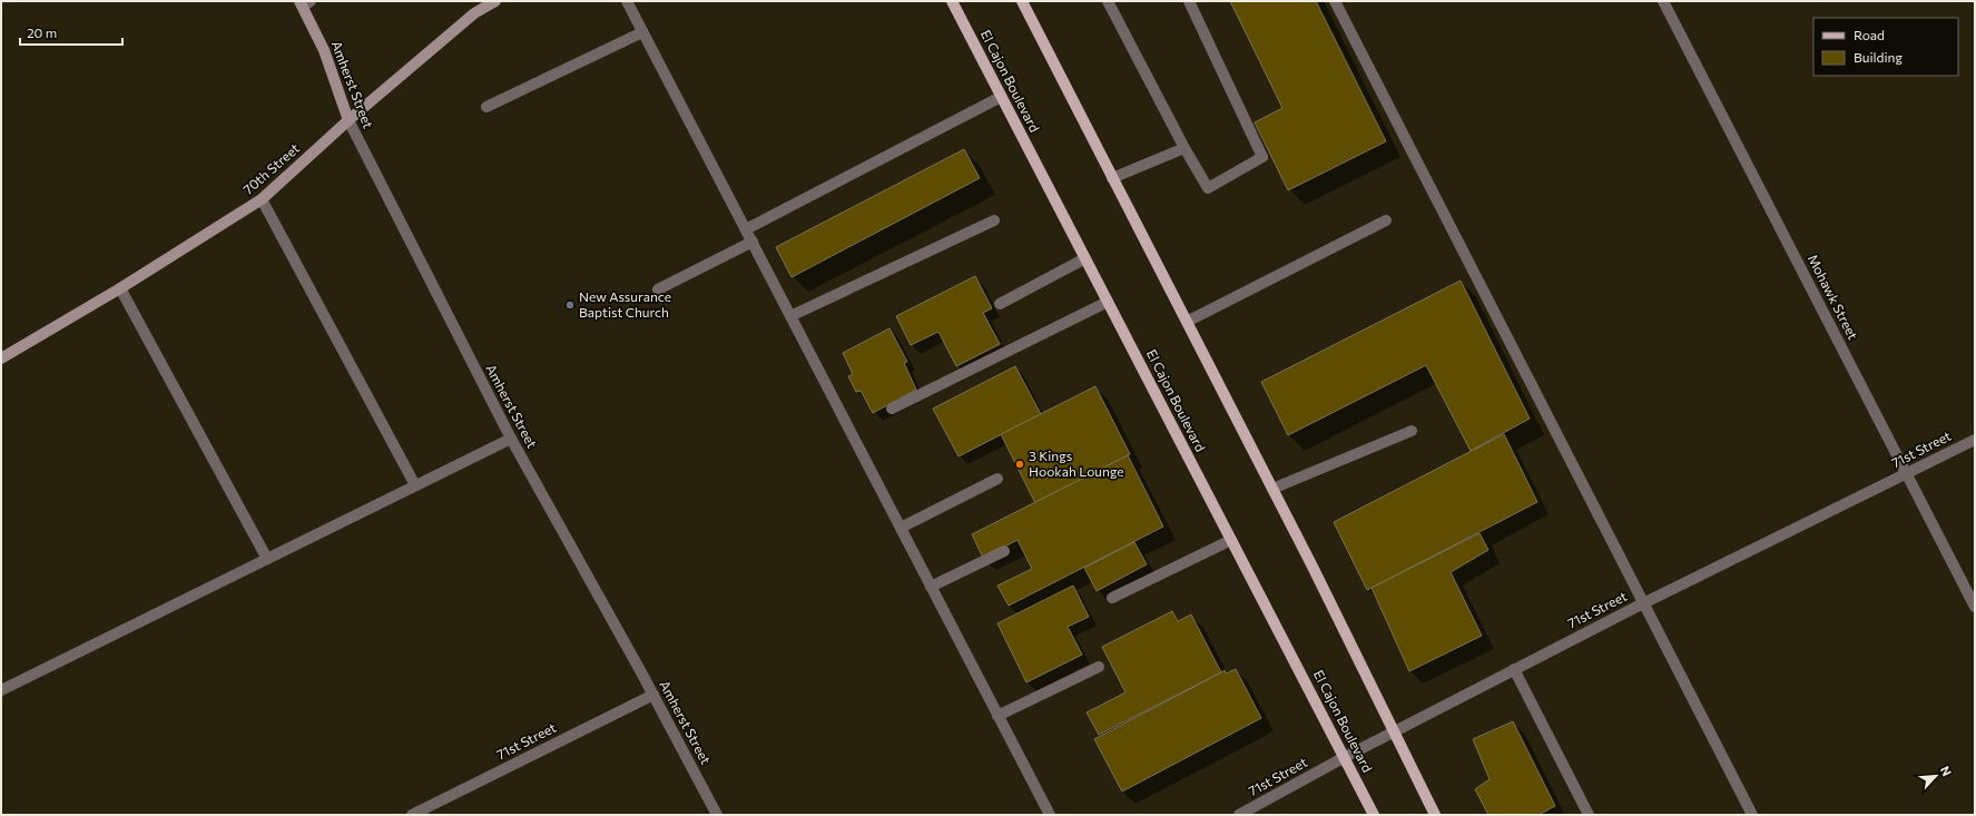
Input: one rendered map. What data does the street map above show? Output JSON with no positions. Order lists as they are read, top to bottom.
{
  "streets": {
    "main road": ["El Cajon Boulevard", "Amherst Street", "70th Street"],
    "street": ["Mohawk Street", "71st Street"]
  },
  "crossings": [
    ["El Cajon Boulevard", "71st Street"],
    ["Amherst Street", "70th Street"],
    ["Amherst Street", "71st Street"],
    ["Mohawk Street", "71st Street"]
  ],
  "places": ["New Assurance Baptist Church", "3 Kings Hookah Lounge"],
  "legend": ["Road", "Building"],
  "scale_bar": "20 m",
  "north": "top right"
}
